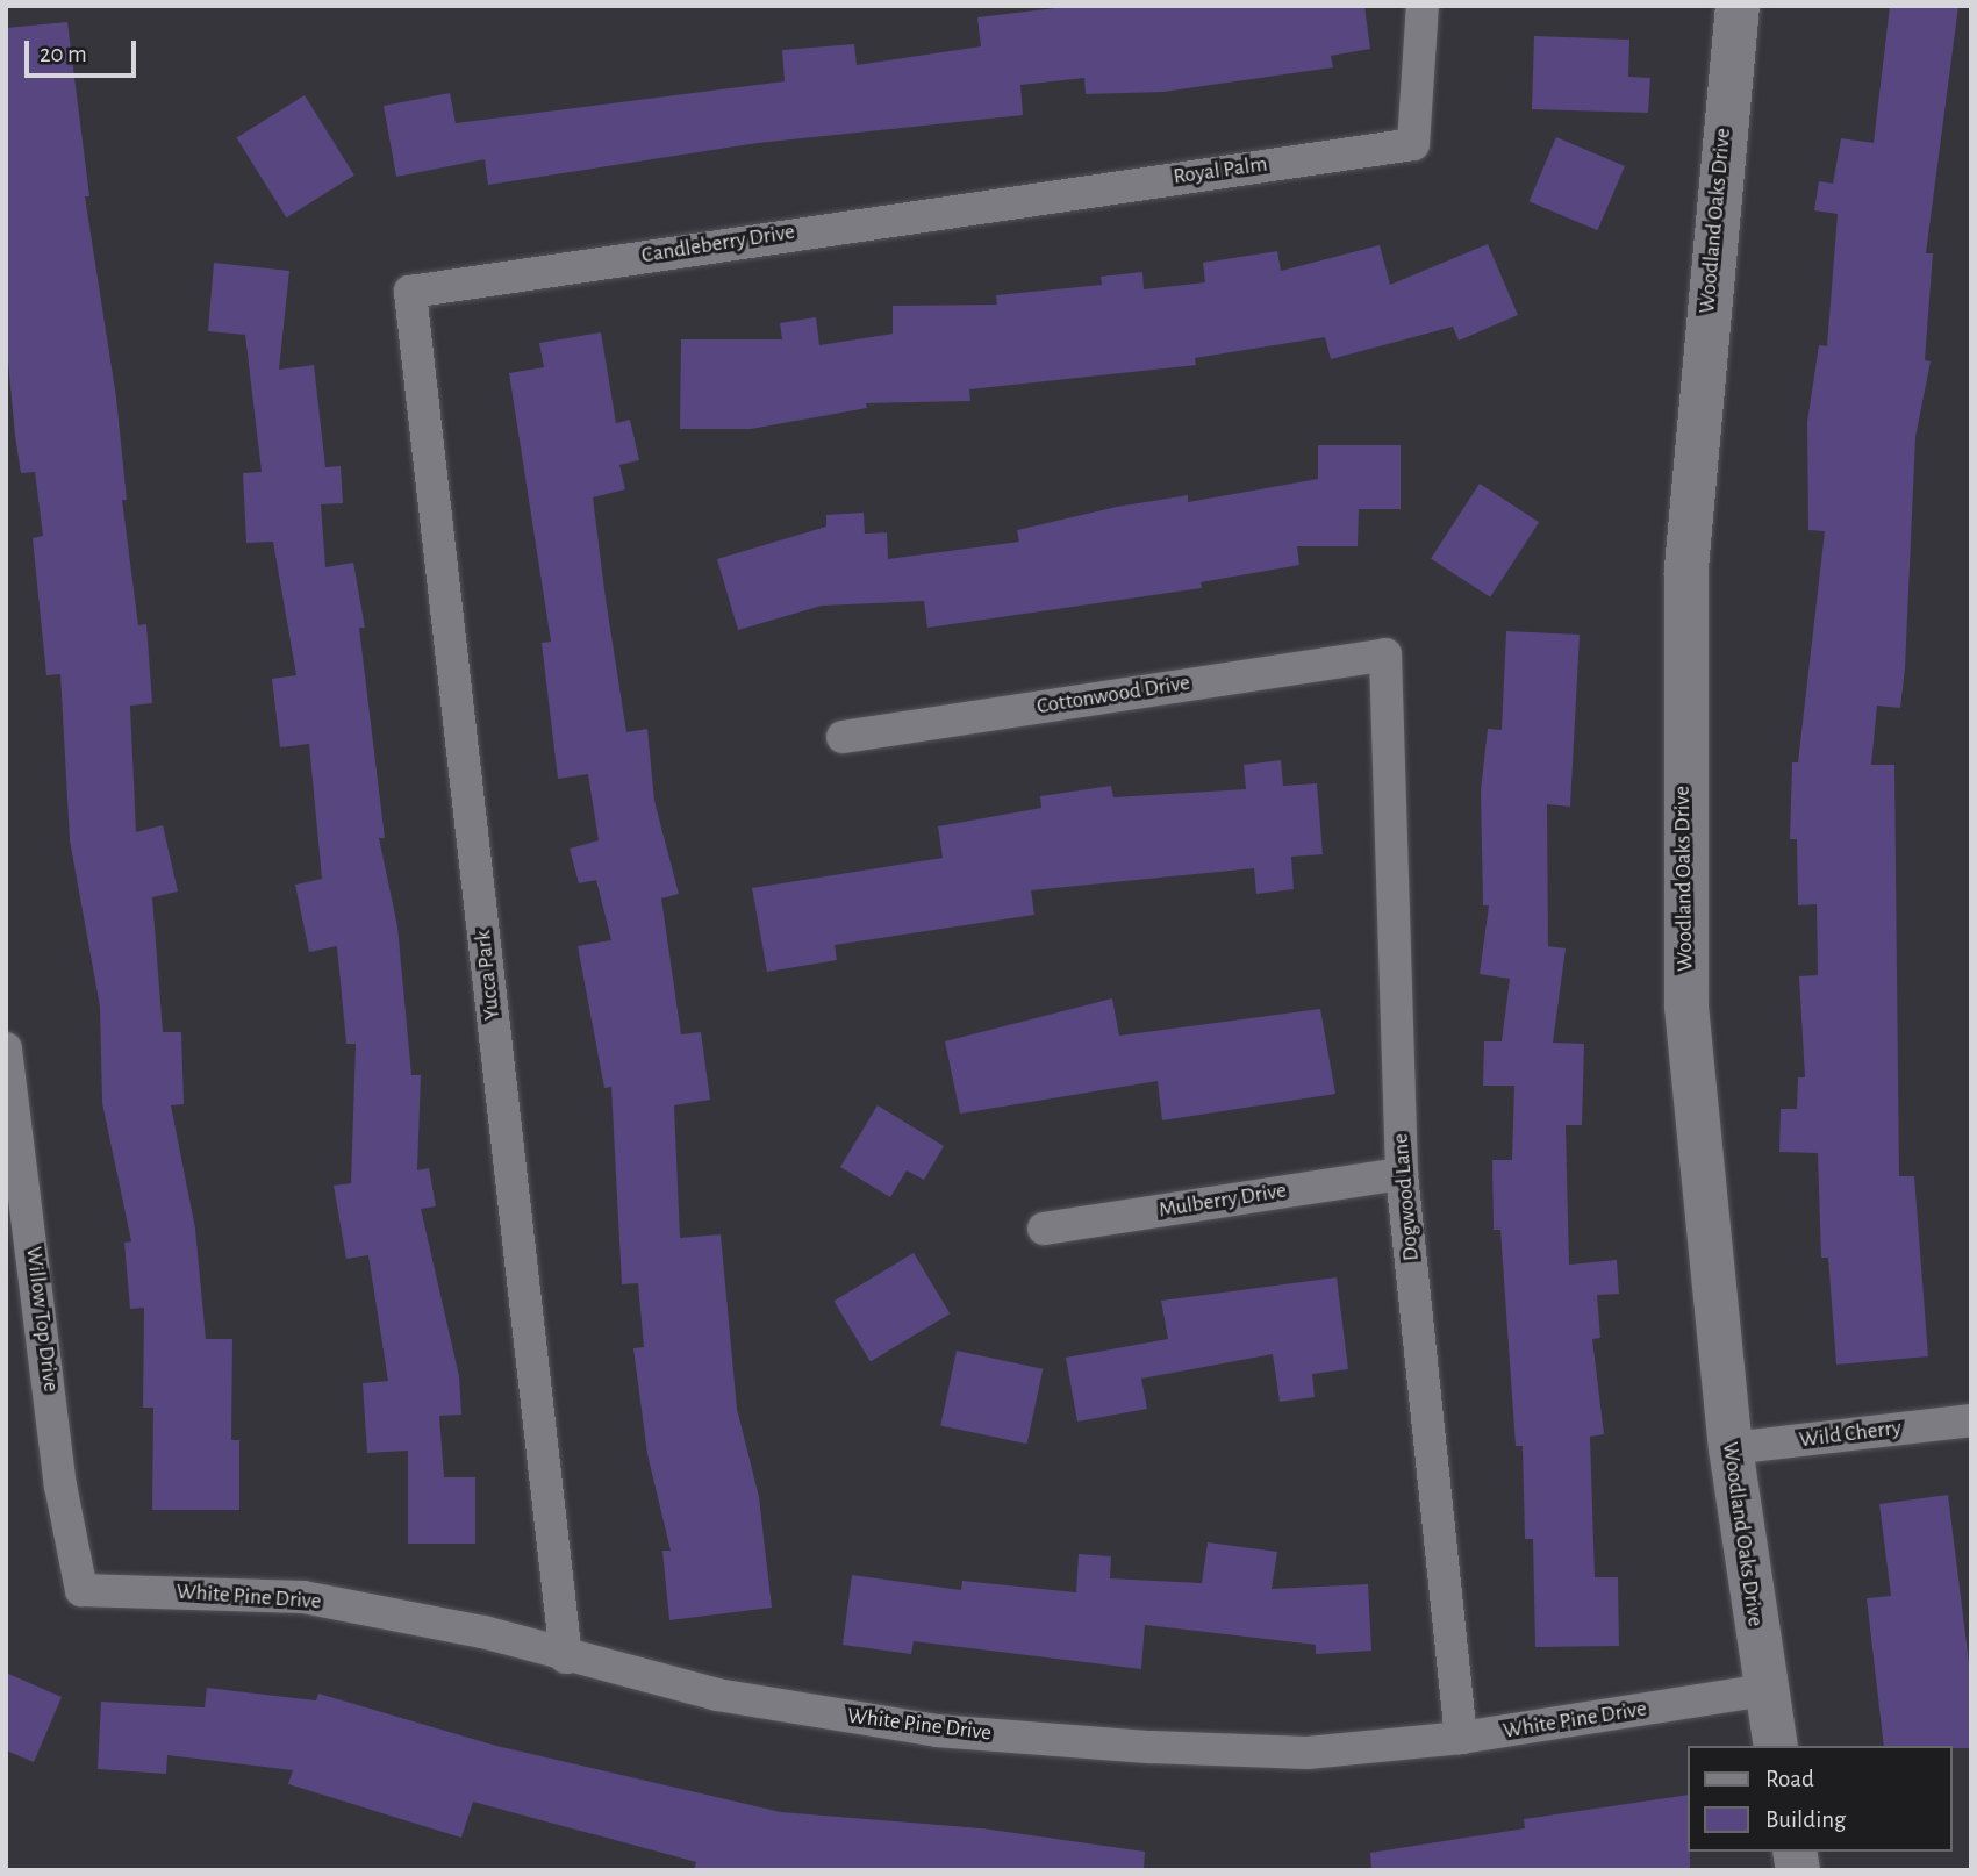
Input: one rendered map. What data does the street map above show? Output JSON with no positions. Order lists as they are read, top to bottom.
{
  "streets": {
    "street": [
      "Royal Palm",
      "Woodland Oaks Drive",
      "Candleberry Drive",
      "Cottonwood Drive",
      "Yucca Park",
      "Dogwood Lane",
      "Mulberry Drive",
      "Willow Top Drive",
      "Wild Cherry",
      "White Pine Drive"
    ]
  },
  "crossings": [
    ["Royal Palm", "Candleberry Drive"],
    ["Woodland Oaks Drive", "Wild Cherry"],
    ["Woodland Oaks Drive", "White Pine Drive"],
    ["Candleberry Drive", "Yucca Park"],
    ["Cottonwood Drive", "Dogwood Lane"],
    ["Yucca Park", "White Pine Drive"],
    ["Dogwood Lane", "Mulberry Drive"],
    ["Dogwood Lane", "White Pine Drive"],
    ["Willow Top Drive", "White Pine Drive"]
  ],
  "legend": ["Road", "Building"],
  "scale_bar": "20 m"
}
